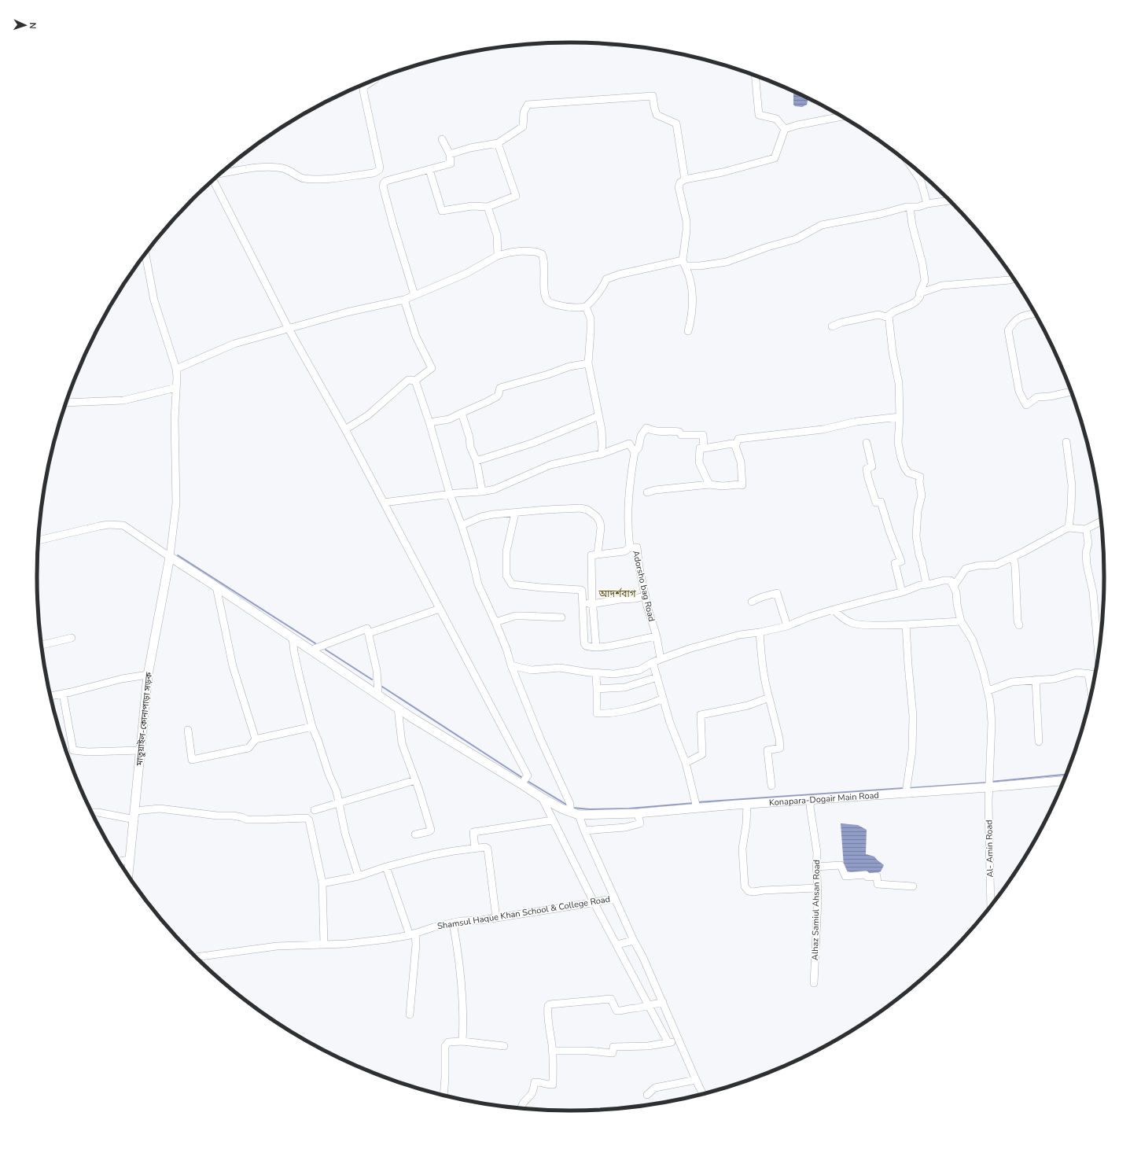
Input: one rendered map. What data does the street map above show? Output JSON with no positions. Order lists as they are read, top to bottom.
{
  "streets": {
    "main road": ["মাতুয়াইল-কোনাপাড়া সড়ক", "Konapara-Dogair Main Road"],
    "street": [
      "Adorsho bag Road",
      "Al- Amin Road",
      "Alhaz Samiul Ahsan Road",
      "Shamsul Haque Khan School & College Road"
    ]
  },
  "crossings": [
    ["Konapara-Dogair Main Road", "Al- Amin Road"],
    ["Konapara-Dogair Main Road", "Alhaz Samiul Ahsan Road"]
  ],
  "districts": ["আদর্শবাগ"],
  "north": "right"
}
